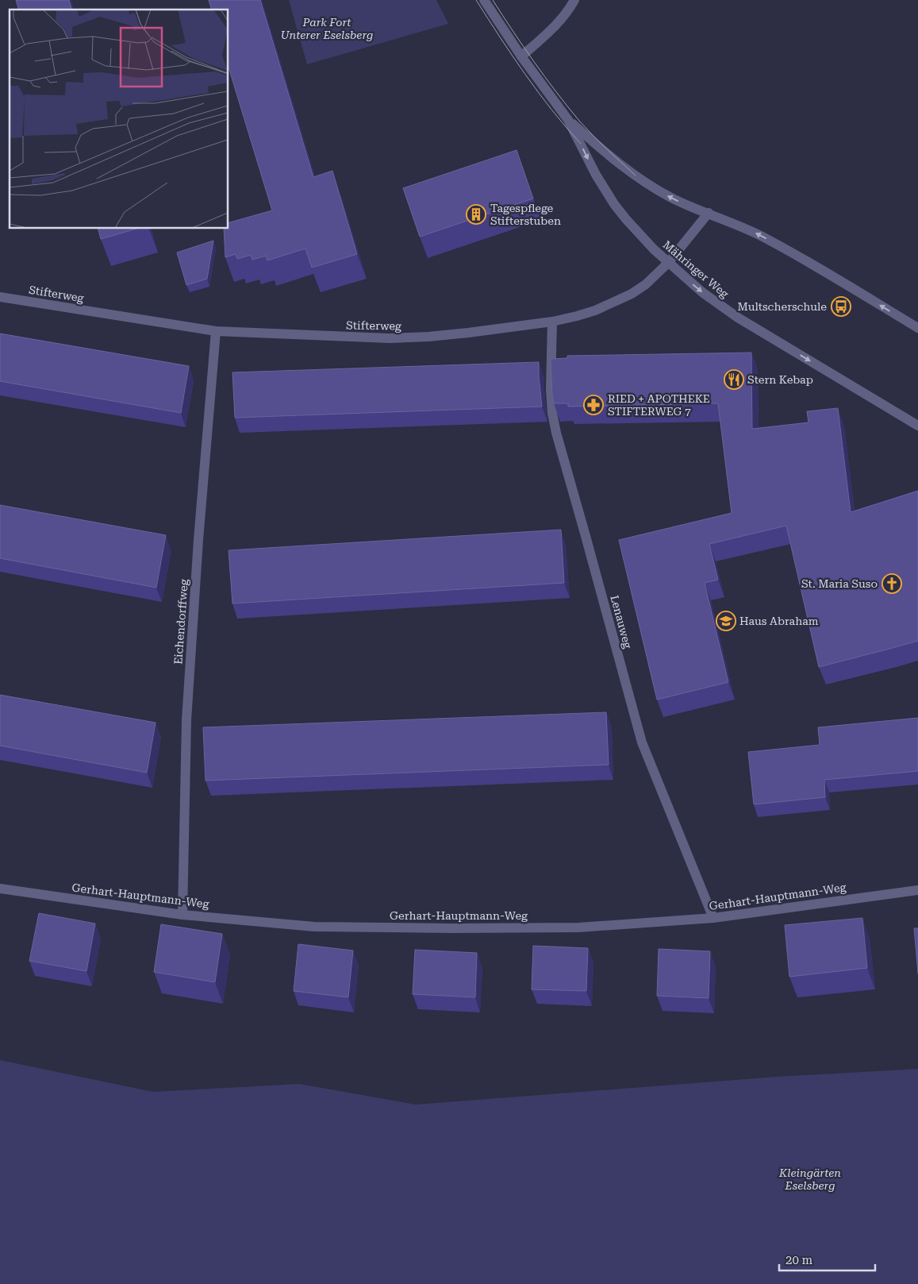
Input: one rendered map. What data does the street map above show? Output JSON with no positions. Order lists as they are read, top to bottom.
{
  "streets": {
    "street": [
      "Mähringer Weg",
      "Stifterweg",
      "Eichendorffweg",
      "Lenauweg",
      "Gerhart-Hauptmann-Weg"
    ]
  },
  "crossings": [
    ["Mähringer Weg", "Stifterweg"],
    ["Stifterweg", "Eichendorffweg"],
    ["Stifterweg", "Lenauweg"],
    ["Eichendorffweg", "Gerhart-Hauptmann-Weg"],
    ["Lenauweg", "Gerhart-Hauptmann-Weg"]
  ],
  "parks": ["Park Fort Unterer Eselsberg", "Kleingärten Eselsberg"],
  "places": {
    "building": ["Tagespflege Stifterstuben"],
    "bus stop": ["Multscherschule"],
    "restaurant": ["Stern Kebap"],
    "pharmacy": ["RIED + APOTHEKE STIFTERWEG 7"],
    "church": ["St. Maria Suso"],
    "school or university": ["Haus Abraham"]
  },
  "scale_bar": "20 m"
}
